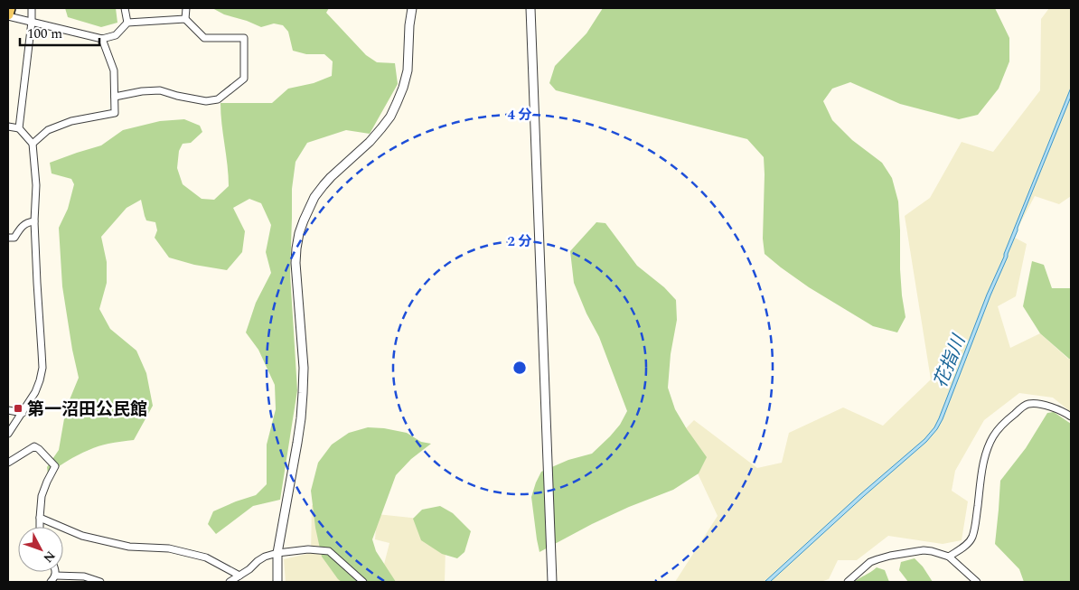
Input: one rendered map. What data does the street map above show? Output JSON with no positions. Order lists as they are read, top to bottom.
{
  "water": ["花指川"],
  "places": {
    "transit": ["第一沼田公民館"]
  },
  "scale_bar": "100 m",
  "north": "bottom right",
  "rings": ["4 分", "2 分"]
}
